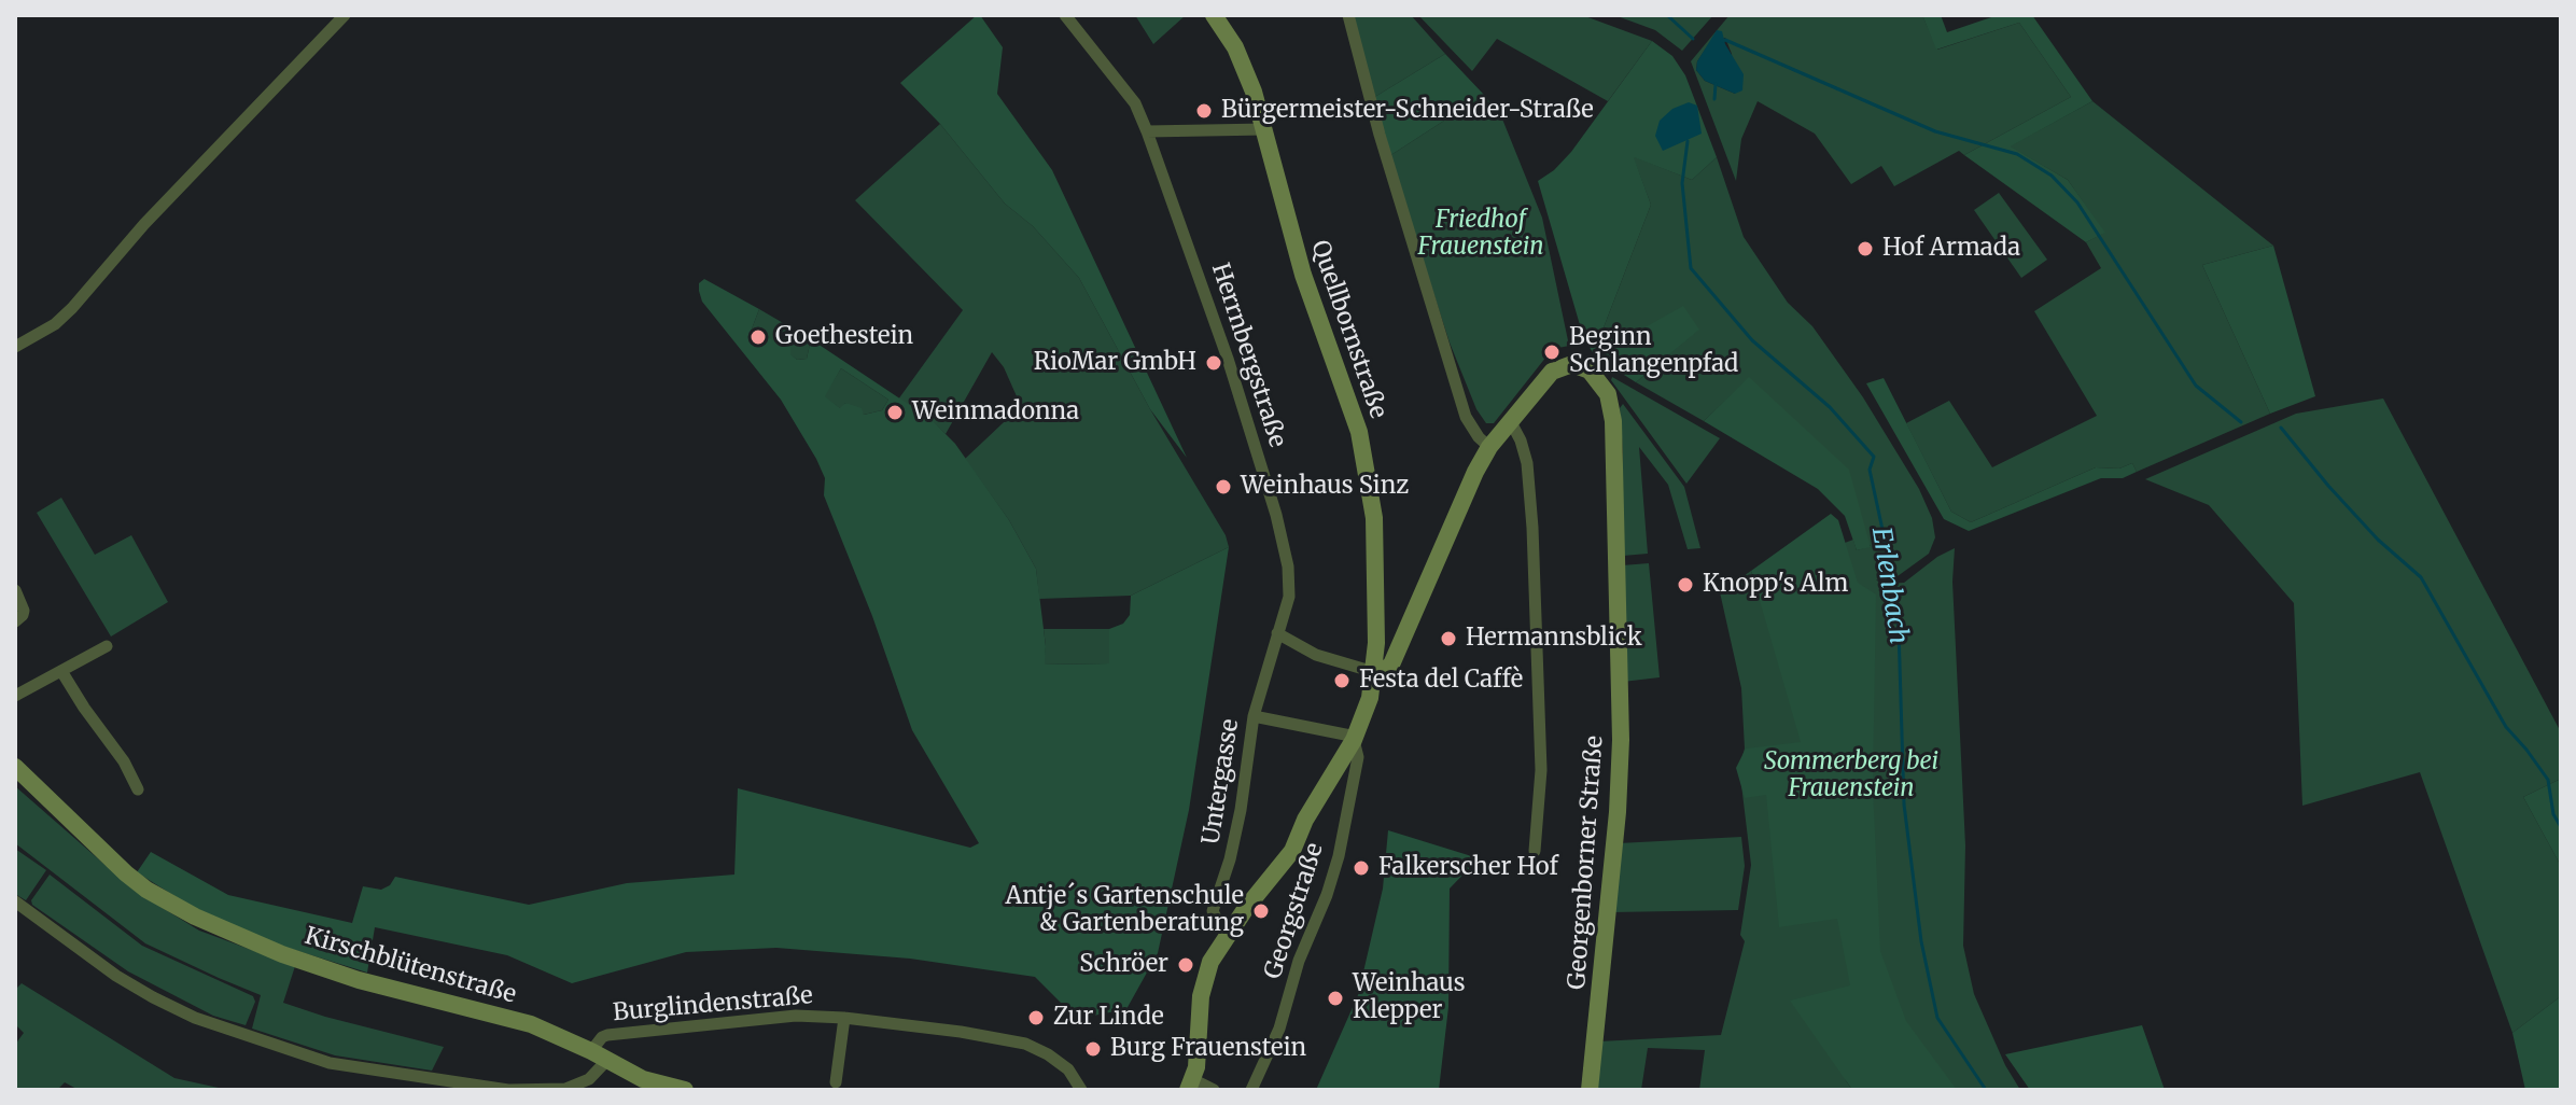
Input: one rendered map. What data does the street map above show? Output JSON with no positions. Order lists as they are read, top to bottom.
{
  "streets": {
    "main road": ["Quellbornstraße", "Georgenborner Straße", "Kirschblütenstraße"],
    "street": [
      "Herrnbergstraße",
      "Untergasse",
      "Georgstraße",
      "Burglindenstraße"
    ]
  },
  "crossings": [
    ["Quellbornstraße", "Georgenborner Straße"],
    ["Herrnbergstraße", "Untergasse"],
    ["Kirschblütenstraße", "Burglindenstraße"]
  ],
  "water": ["Erlenbach"],
  "parks": ["Friedhof Frauenstein", "Sommerberg bei Frauenstein"],
  "places": [
    "Bürgermeister-Schneider-Straße",
    "Hof Armada",
    "Goethestein",
    "Beginn Schlangenpfad",
    "RioMar GmbH",
    "Weinmadonna",
    "Weinhaus Sinz",
    "Knopp's Alm",
    "Hermannsblick",
    "Festa del Caffè",
    "Falkerscher Hof",
    "Antje´s Gartenschule & Gartenberatung",
    "Schröer",
    "Weinhaus Klepper",
    "Zur Linde",
    "Burg Frauenstein"
  ]
}
